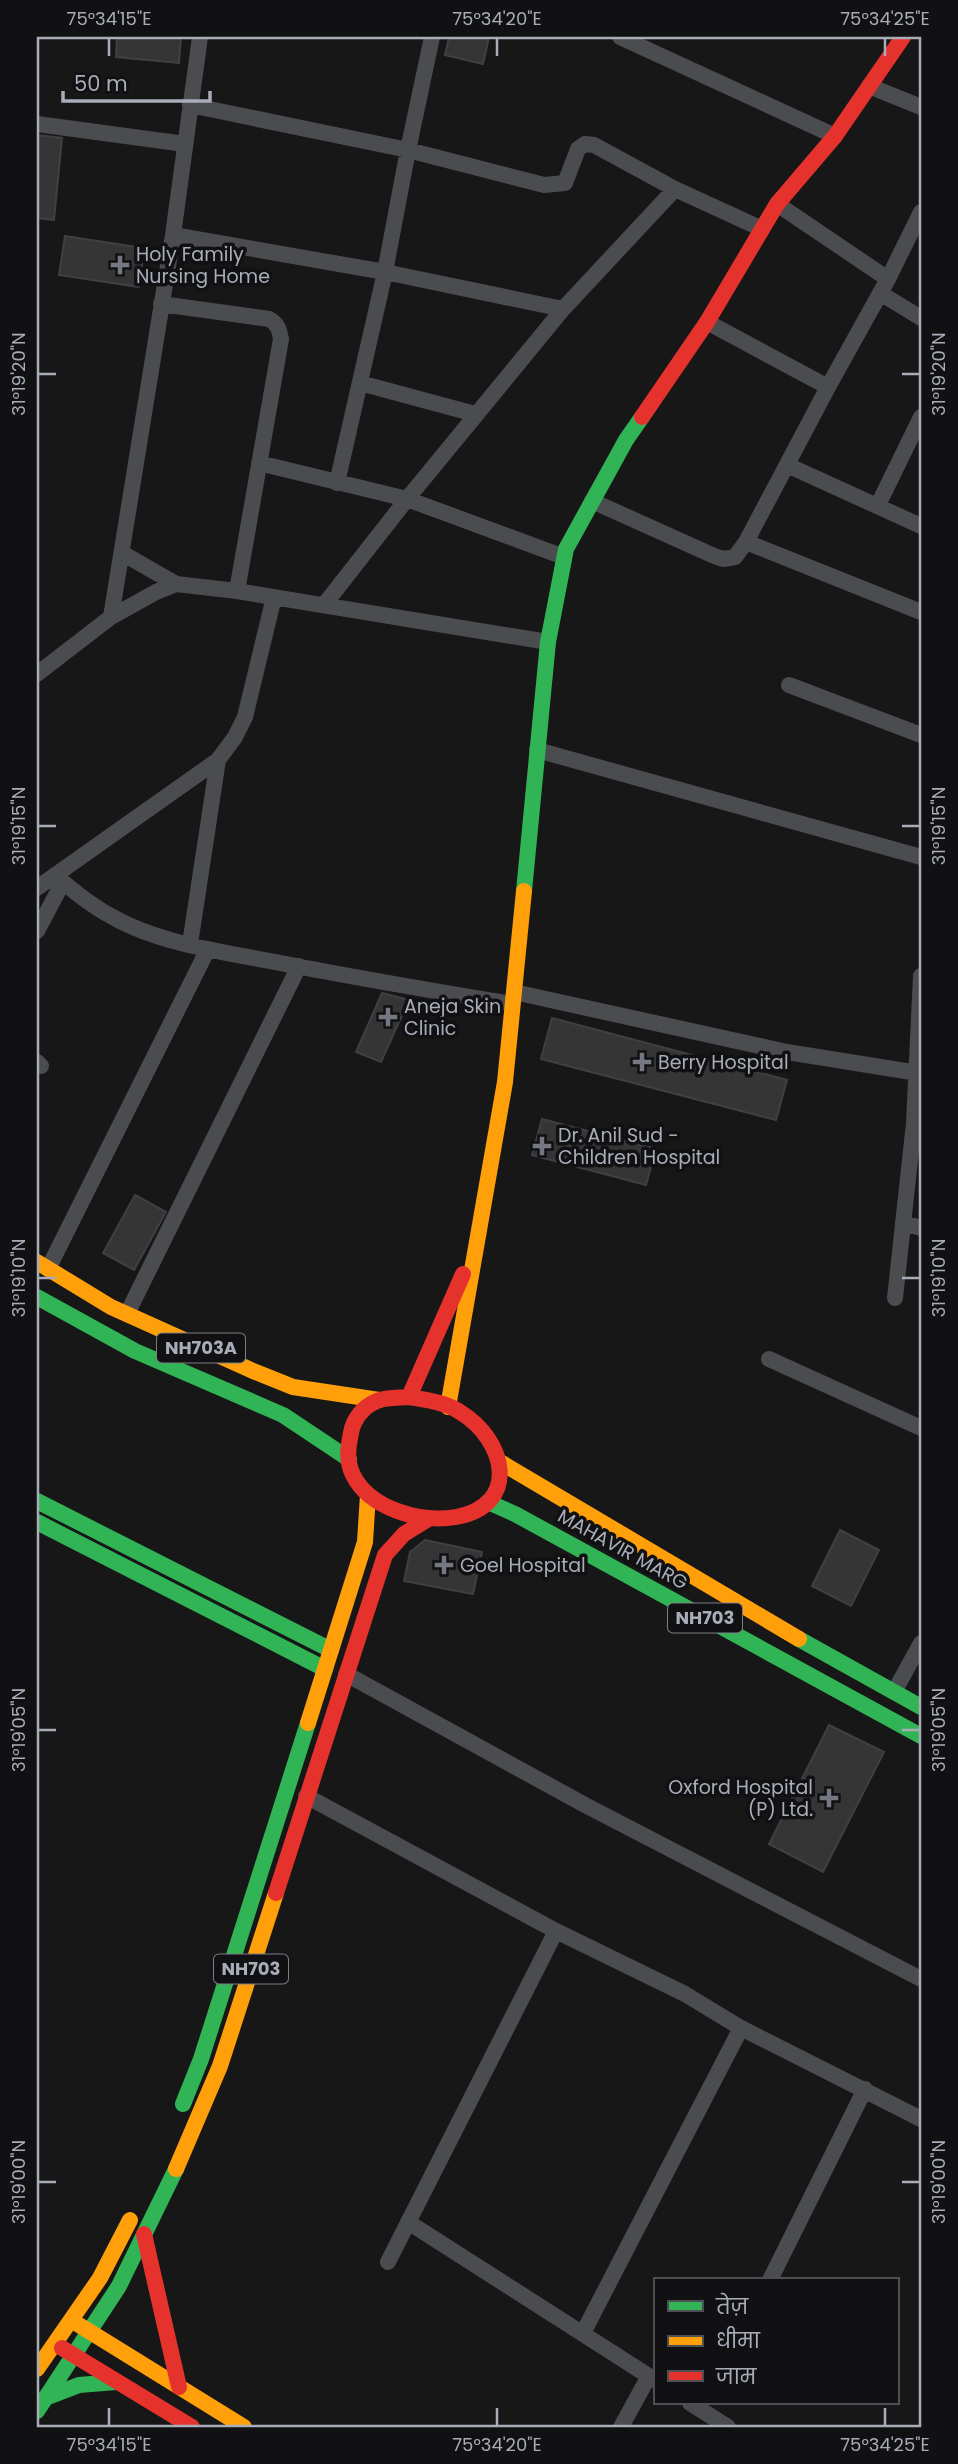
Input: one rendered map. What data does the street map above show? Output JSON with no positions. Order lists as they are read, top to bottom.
{
  "streets": {
    "main road": ["NH703A", "MAHAVIR MARG", "NH703"]
  },
  "crossings": [
    ["NH703A", "MAHAVIR MARG"],
    ["NH703A", "NH703"],
    ["MAHAVIR MARG", "NH703"]
  ],
  "places": {
    "health": [
      "Holy Family Nursing Home",
      "Aneja Skin Clinic",
      "Berry Hospital",
      "Dr. Anil Sud - Children Hospital",
      "Goel Hospital",
      "Oxford Hospital (P) Ltd."
    ]
  },
  "legend": ["तेज़", "धीमा", "जाम"],
  "scale_bar": "50 m",
  "coordinates": [
    "75°34'15\"E",
    "75°34'20\"E",
    "75°34'25\"E",
    "31°19'20\"N",
    "31°19'15\"N",
    "31°19'10\"N",
    "31°19'05\"N",
    "31°19'00\"N"
  ]
}
